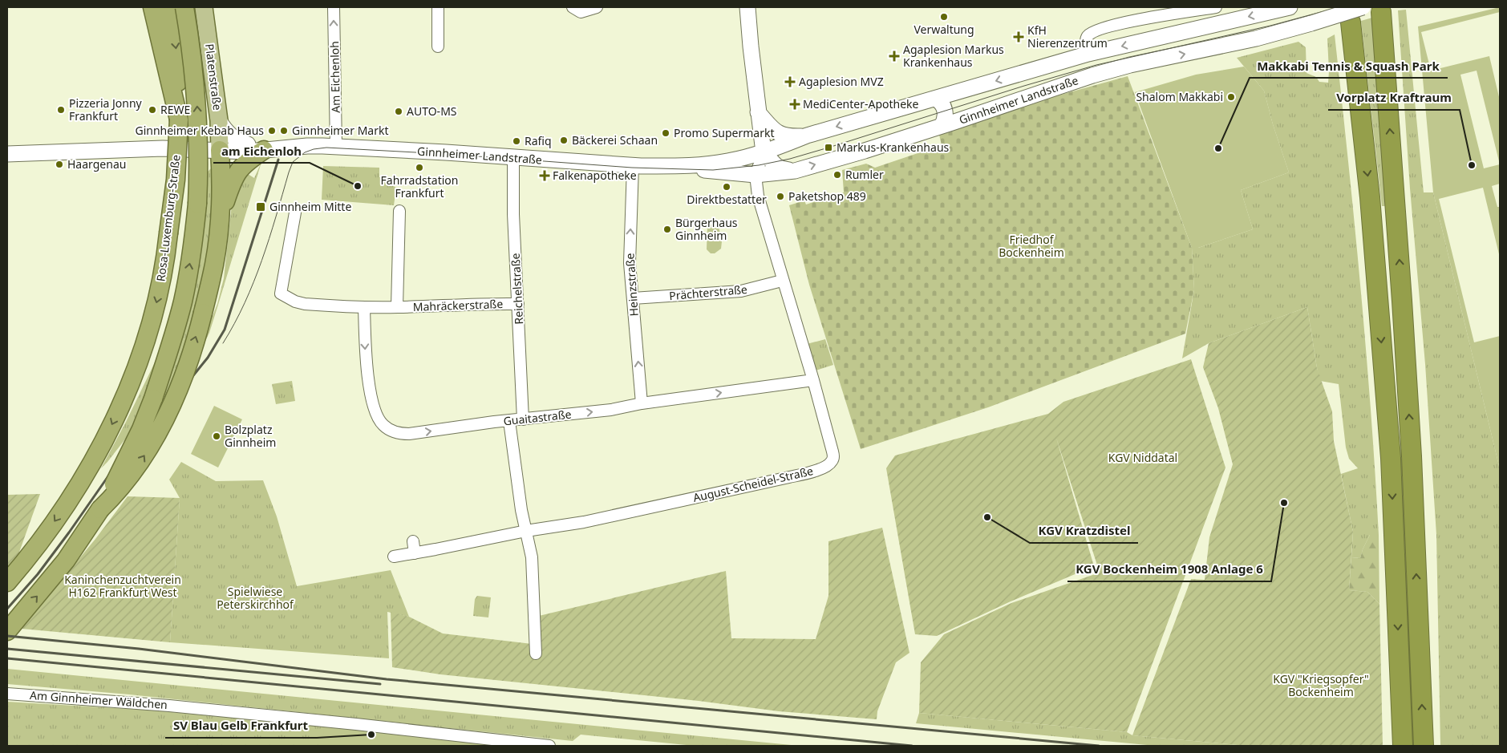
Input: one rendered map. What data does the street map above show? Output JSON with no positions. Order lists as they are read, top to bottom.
{
  "streets": {
    "highway": ["Rosa-Luxemburg-Straße"],
    "main road": ["Platenstraße", "Ginnheimer Landstraße"],
    "street": [
      "Am Eichenloh",
      "Heinzstraße",
      "Reichelstraße",
      "Prächterstraße",
      "Mahräckerstraße",
      "Guaitastraße",
      "August-Scheidel-Straße",
      "Am Ginnheimer Wäldchen"
    ]
  },
  "crossings": [
    ["Platenstraße", "Ginnheimer Landstraße"],
    ["Am Eichenloh", "Ginnheimer Landstraße"],
    ["Ginnheimer Landstraße", "Heinzstraße"],
    ["Ginnheimer Landstraße", "Reichelstraße"],
    ["Ginnheimer Landstraße", "August-Scheidel-Straße"],
    ["Heinzstraße", "Prächterstraße"],
    ["Heinzstraße", "Guaitastraße"],
    ["Reichelstraße", "Mahräckerstraße"],
    ["Reichelstraße", "Guaitastraße"],
    ["Prächterstraße", "August-Scheidel-Straße"],
    ["Mahräckerstraße", "Guaitastraße"],
    ["Guaitastraße", "August-Scheidel-Straße"]
  ],
  "one_way": ["Am Eichenloh", "Heinzstraße", "Guaitastraße"],
  "parks": [
    "Friedhof Bockenheim",
    "KGV Niddatal",
    "Kaninchenzuchtverein H162 Frankfurt West",
    "Spielwiese Peterskirchhof",
    "KGV \"Kriegsopfer\" Bockenheim"
  ],
  "places": {
    "other": [
      "Verwaltung",
      "Shalom Makkabi",
      "Pizzeria Jonny Frankfurt",
      "REWE",
      "AUTO-MS",
      "Ginnheimer Kebab Haus",
      "Ginnheimer Markt",
      "Promo Supermarkt",
      "Bäckerei Schaan",
      "Rafiq",
      "Makkabi Tennis & Squash Park",
      "Haargenau",
      "Vorplatz Kraftraum",
      "Fahrradstation Frankfurt",
      "Rumler",
      "am Eichenloh",
      "Direktbestatter",
      "Paketshop 489",
      "Bürgerhaus Ginnheim",
      "Bolzplatz Ginnheim",
      "KGV Bockenheim 1908 Anlage 6",
      "KGV Kratzdistel",
      "SV Blau Gelb Frankfurt"
    ],
    "health": [
      "KfH Nierenzentrum",
      "Agaplesion Markus Krankenhaus",
      "Agaplesion MVZ",
      "MediCenter-Apotheke",
      "Falkenapotheke"
    ],
    "transit": ["Markus-Krankenhaus", "Ginnheim Mitte"]
  }
}
